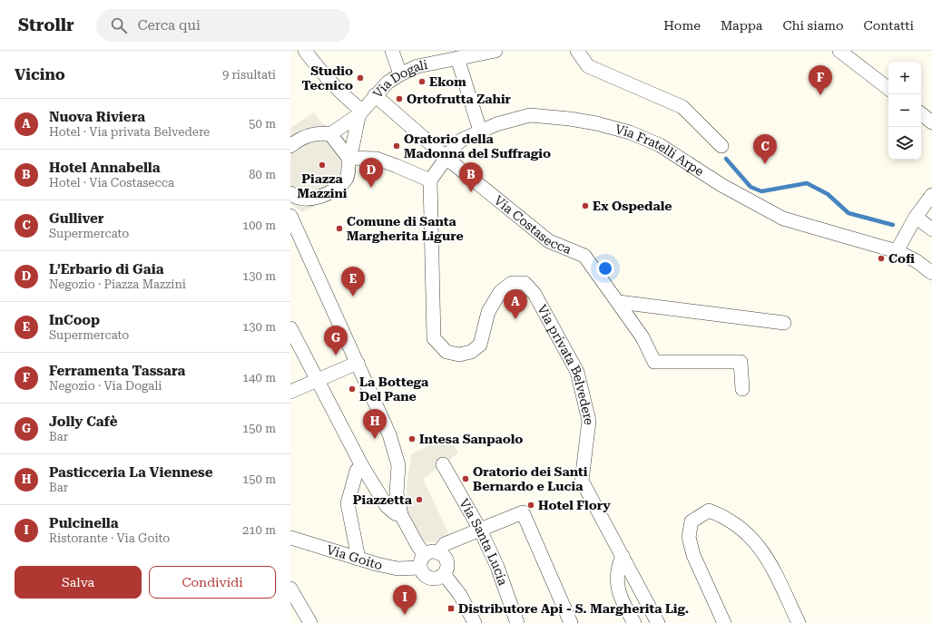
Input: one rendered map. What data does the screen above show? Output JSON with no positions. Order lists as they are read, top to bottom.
{
  "streets": {
    "street": [
      "Via Dogali",
      "Via Fratelli Arpe",
      "Via Costasecca",
      "Via privata Belvedere",
      "Via Santa Lucia",
      "Via Goito"
    ]
  },
  "crossings": [
    ["Via Dogali", "Via Costasecca"],
    ["Via Fratelli Arpe", "Via Costasecca"],
    ["Via Fratelli Arpe", "Via privata Belvedere"]
  ],
  "places": {
    "other": [
      "Studio Tecnico",
      "Ekom",
      "Ortofrutta Zahir",
      "Oratorio della Madonna del Suffragio",
      "Piazza Mazzini",
      "Ex Ospedale",
      "Comune di Santa Margherita Ligure",
      "Cofi",
      "La Bottega Del Pane",
      "Intesa Sanpaolo",
      "Oratorio dei Santi Bernardo e Lucia",
      "Piazzetta",
      "Hotel Flory"
    ],
    "transit": ["Distributore Api - S. Margherita Lig."]
  },
  "page": {
    "header": "Strollr",
    "search": "Cerca qui",
    "nav": [
      "Home",
      "Mappa",
      "Chi siamo",
      "Contatti"
    ],
    "heading": ["Vicino", "9 risultati"],
    "map_buttons": ["+", "−"],
    "pins": [
      "F",
      "C",
      "D",
      "B",
      "E",
      "A",
      "G",
      "H",
      "I"
    ],
    "list": [
      {
        "mark": "A",
        "name": "Nuova Riviera",
        "note": "Hotel · Via privata Belvedere",
        "value": "50 m"
      },
      {
        "mark": "B",
        "name": "Hotel Annabella",
        "note": "Hotel · Via Costasecca",
        "value": "80 m"
      },
      {
        "mark": "C",
        "name": "Gulliver",
        "note": "Supermercato",
        "value": "100 m"
      },
      {
        "mark": "D",
        "name": "L’Erbario di Gaia",
        "note": "Negozio · Piazza Mazzini",
        "value": "130 m"
      },
      {
        "mark": "E",
        "name": "InCoop",
        "note": "Supermercato",
        "value": "130 m"
      },
      {
        "mark": "F",
        "name": "Ferramenta Tassara",
        "note": "Negozio · Via Dogali",
        "value": "140 m"
      },
      {
        "mark": "G",
        "name": "Jolly Cafè",
        "note": "Bar",
        "value": "150 m"
      },
      {
        "mark": "H",
        "name": "Pasticceria La Viennese",
        "note": "Bar",
        "value": "150 m"
      },
      {
        "mark": "I",
        "name": "Pulcinella",
        "note": "Ristorante · Via Goito",
        "value": "210 m"
      }
    ],
    "buttons": ["Salva", "Condividi"]
  }
}
